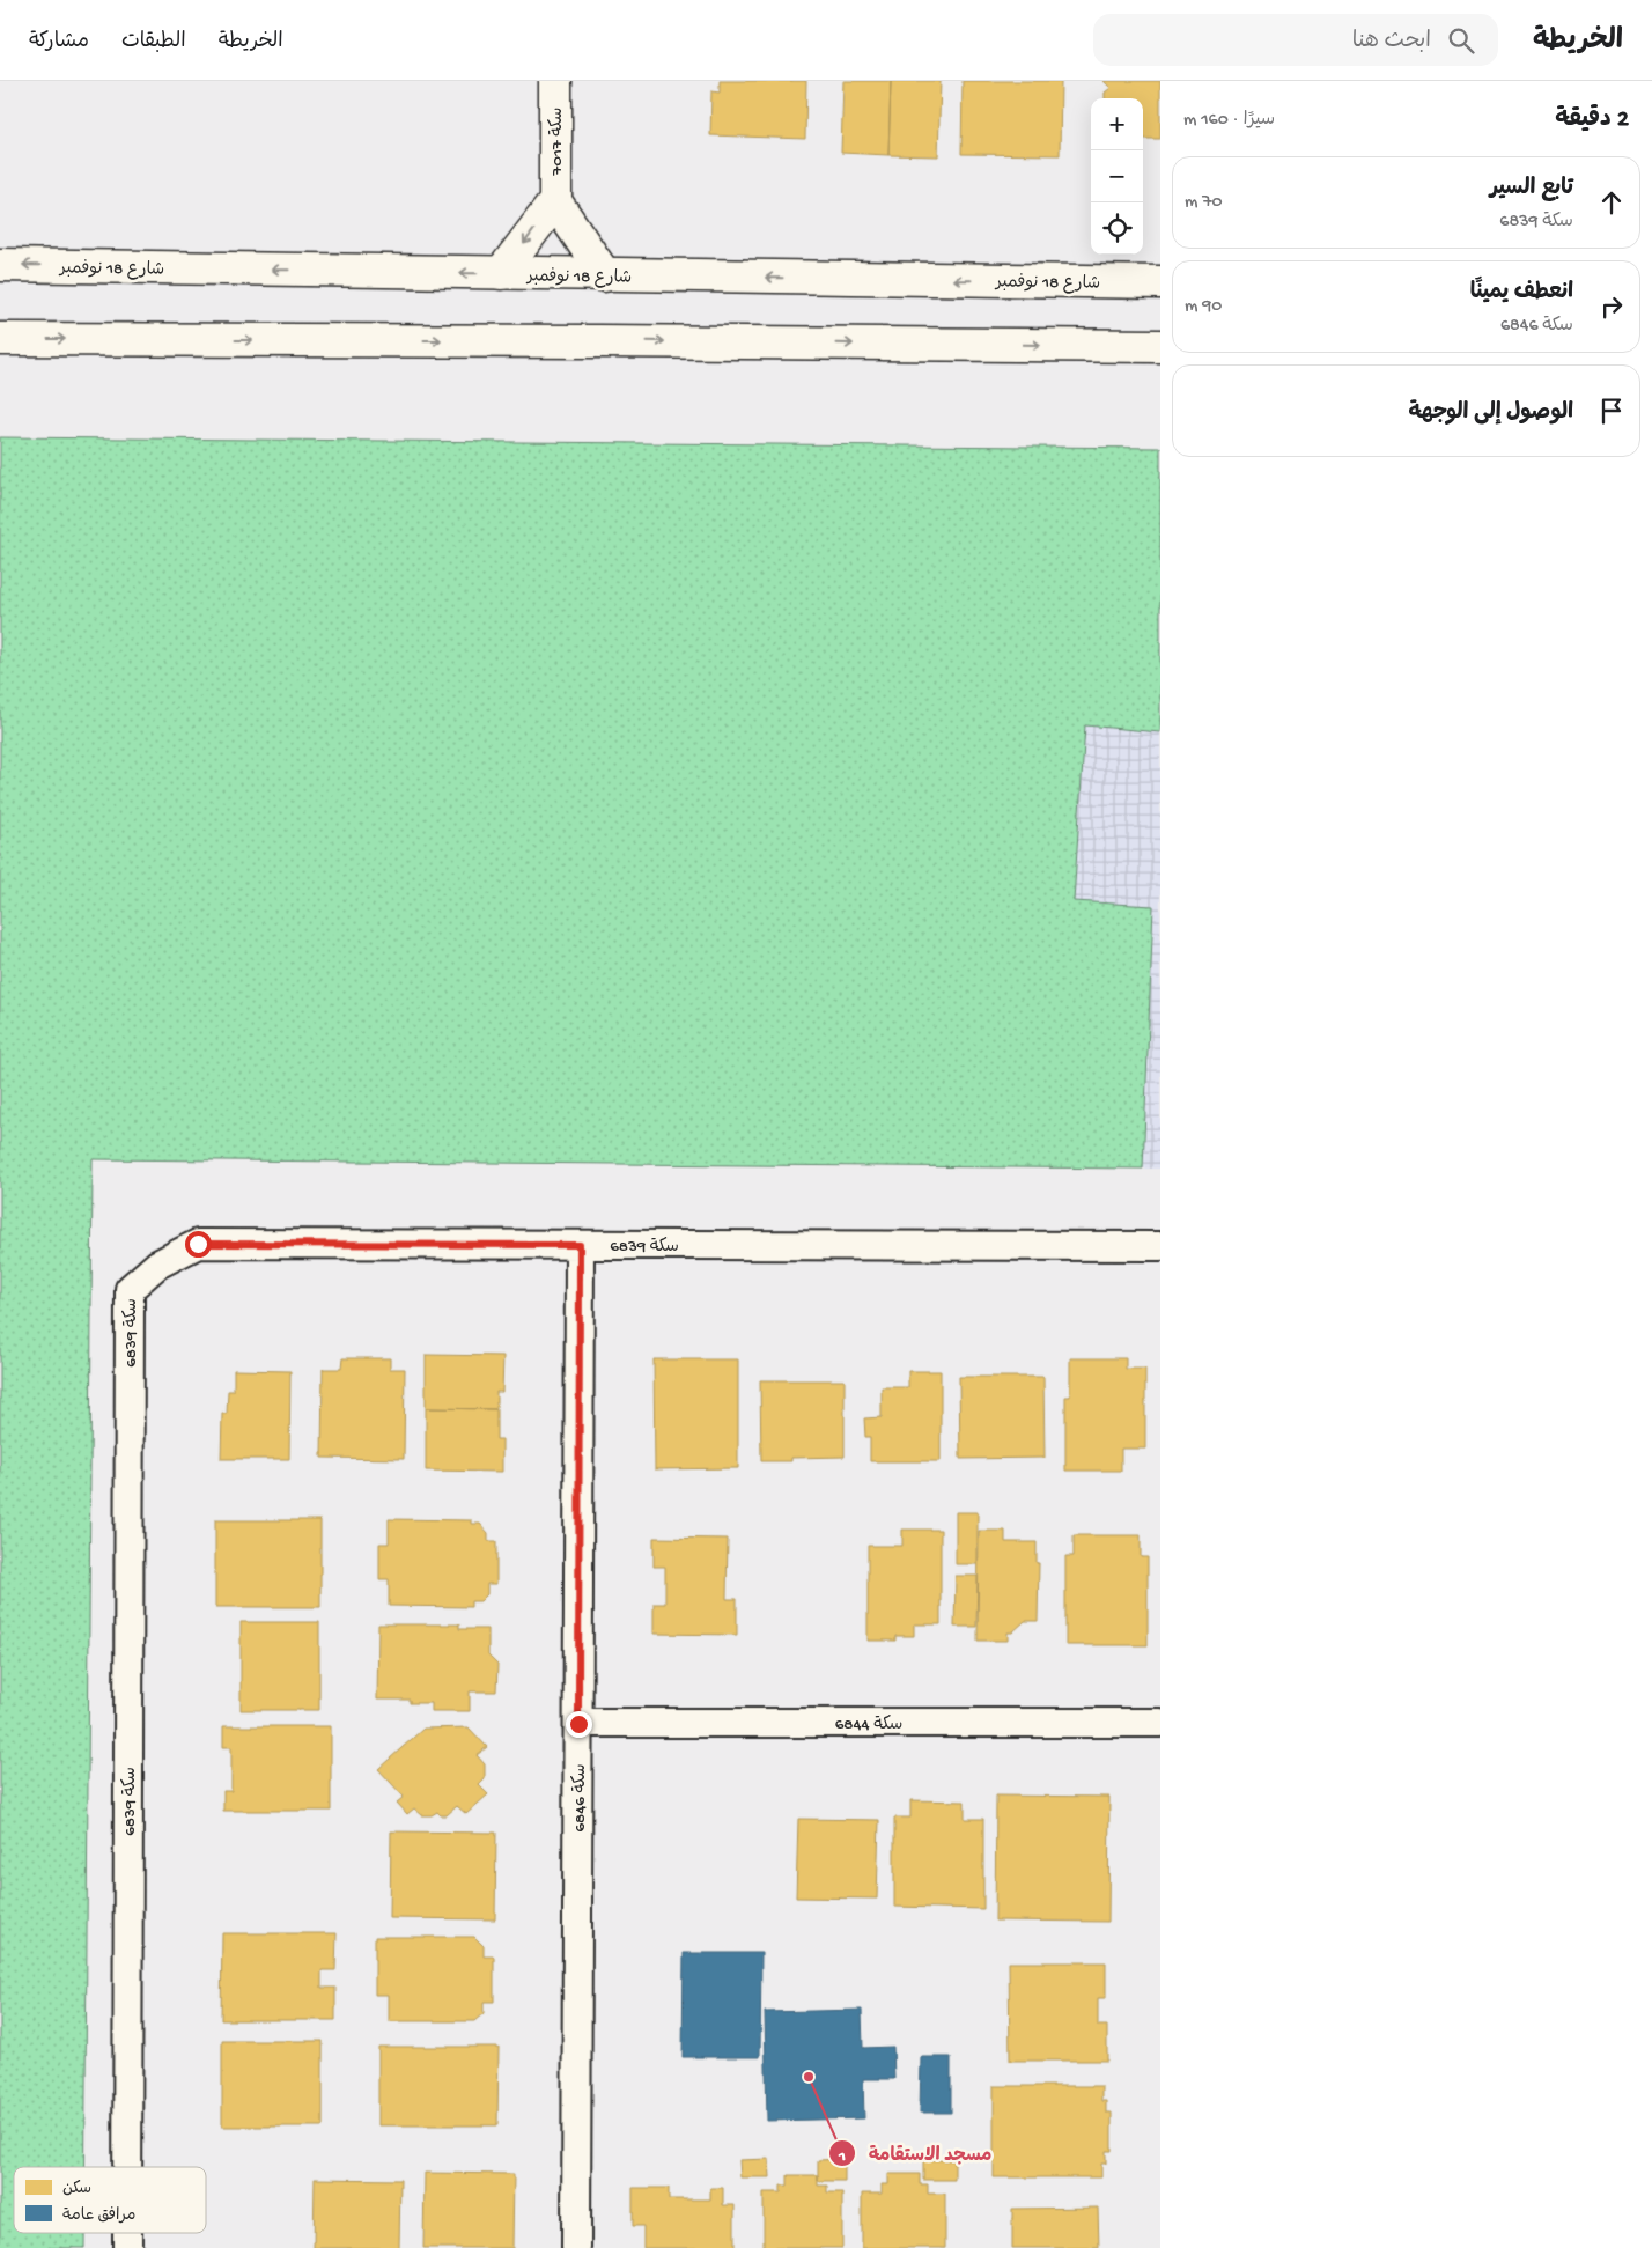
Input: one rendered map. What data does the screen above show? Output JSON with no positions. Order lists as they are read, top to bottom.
{
  "streets": {
    "main road": ["سكة 7017", "شارع 18 نوفمبر"],
    "street": ["سكة 6839", "سكة 6844", "سكة 6846"]
  },
  "crossings": [
    ["سكة 7017", "شارع 18 نوفمبر"],
    ["سكة 6839", "سكة 6846"],
    ["سكة 6844", "سكة 6846"]
  ],
  "places": ["مسجد الاستقامة"],
  "legend": ["سكن", "مرافق عامة"],
  "page": {
    "header": "الخريطة",
    "search": "ابحث هنا",
    "nav": ["الخريطة", "الطبقات", "مشاركة"],
    "heading": ["2 دقيقة", "سيرًا · 160 m"],
    "map_buttons": ["+", "−"],
    "list": [
      ["تابع السير", "سكة 6839", "70 m"],
      ["انعطف يمينًا", "سكة 6846", "90 m"],
      "الوصول إلى الوجهة"
    ]
  }
}
